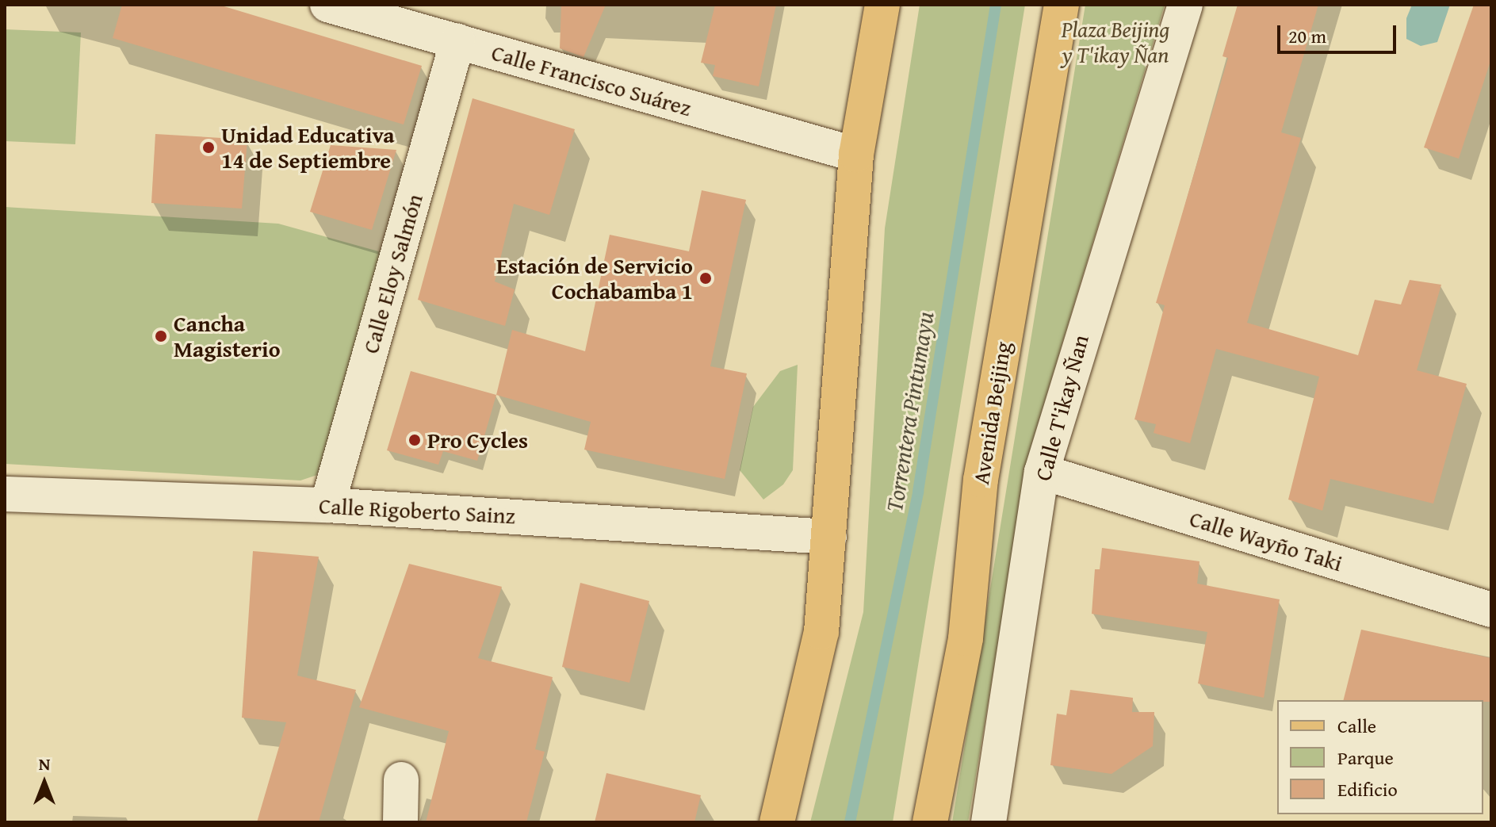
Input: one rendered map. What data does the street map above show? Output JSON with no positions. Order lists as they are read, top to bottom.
{
  "streets": {
    "main road": ["Avenida Beijing"],
    "street": [
      "Calle Francisco Suárez",
      "Calle Eloy Salmón",
      "Calle T'ikay Ñan",
      "Calle Rigoberto Sainz",
      "Calle Wayño Taki"
    ]
  },
  "crossings": [
    ["Calle Francisco Suárez", "Calle Eloy Salmón"],
    ["Calle Eloy Salmón", "Calle Rigoberto Sainz"],
    ["Calle T'ikay Ñan", "Calle Wayño Taki"]
  ],
  "water": ["Torrentera Pintumayu"],
  "parks": ["Plaza Beijing y T'ikay Ñan"],
  "places": [
    "Unidad Educativa 14 de Septiembre",
    "Estación de Servicio Cochabamba 1",
    "Cancha Magisterio",
    "Pro Cycles"
  ],
  "legend": ["Calle", "Parque", "Edificio"],
  "scale_bar": "20 m",
  "north": "top"
}
